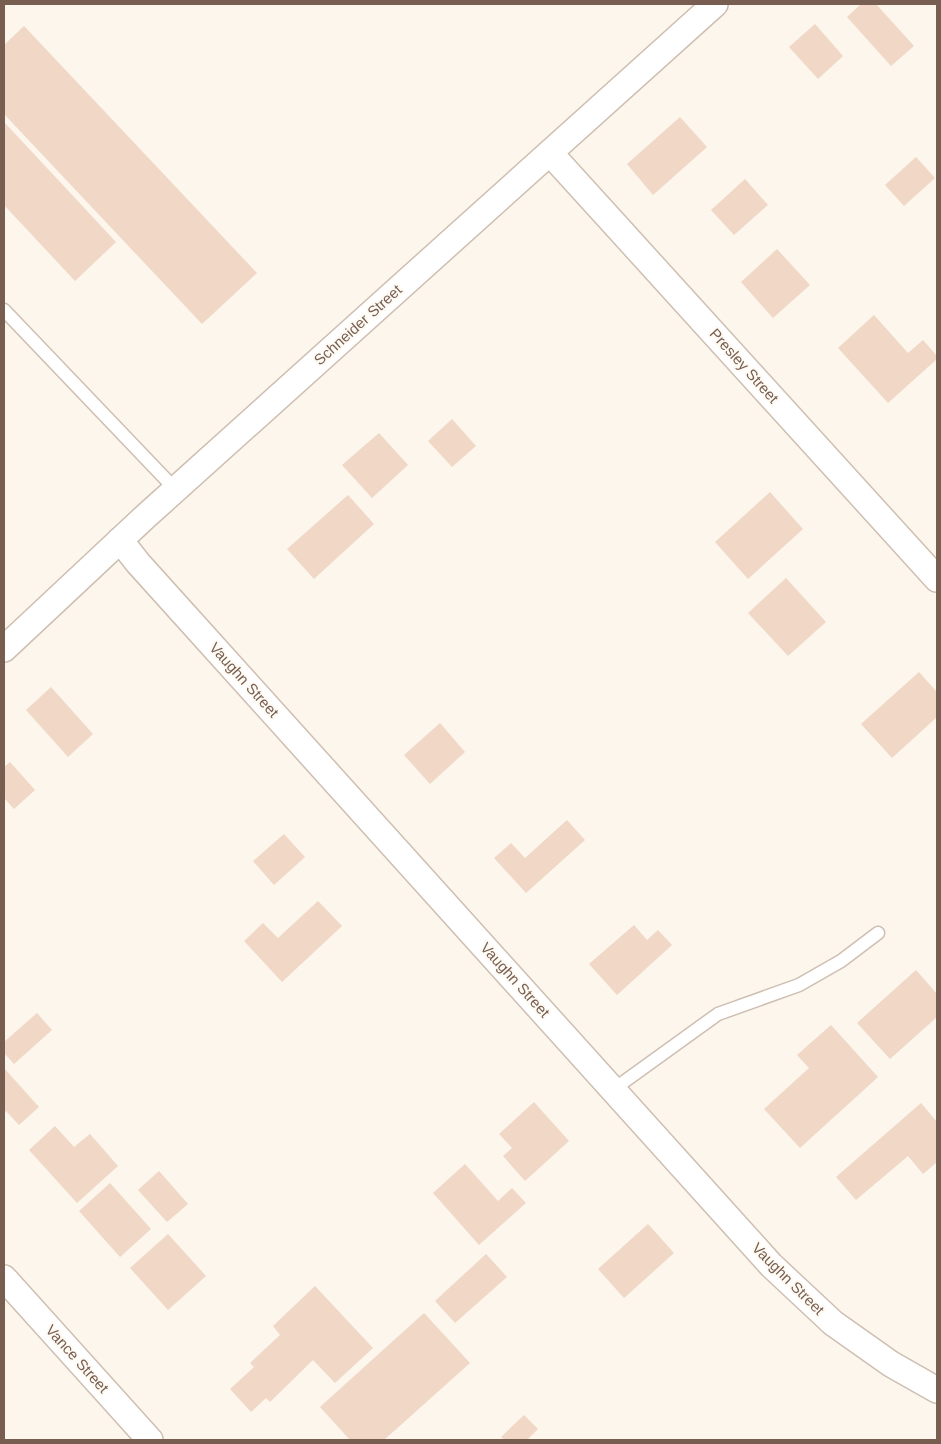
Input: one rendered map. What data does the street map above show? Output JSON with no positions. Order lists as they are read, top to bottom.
{
  "streets": {
    "street": [
      "Schneider Street",
      "Presley Street",
      "Vaughn Street",
      "Vance Street"
    ]
  },
  "crossings": [
    ["Schneider Street", "Presley Street"],
    ["Schneider Street", "Vaughn Street"]
  ]
}
